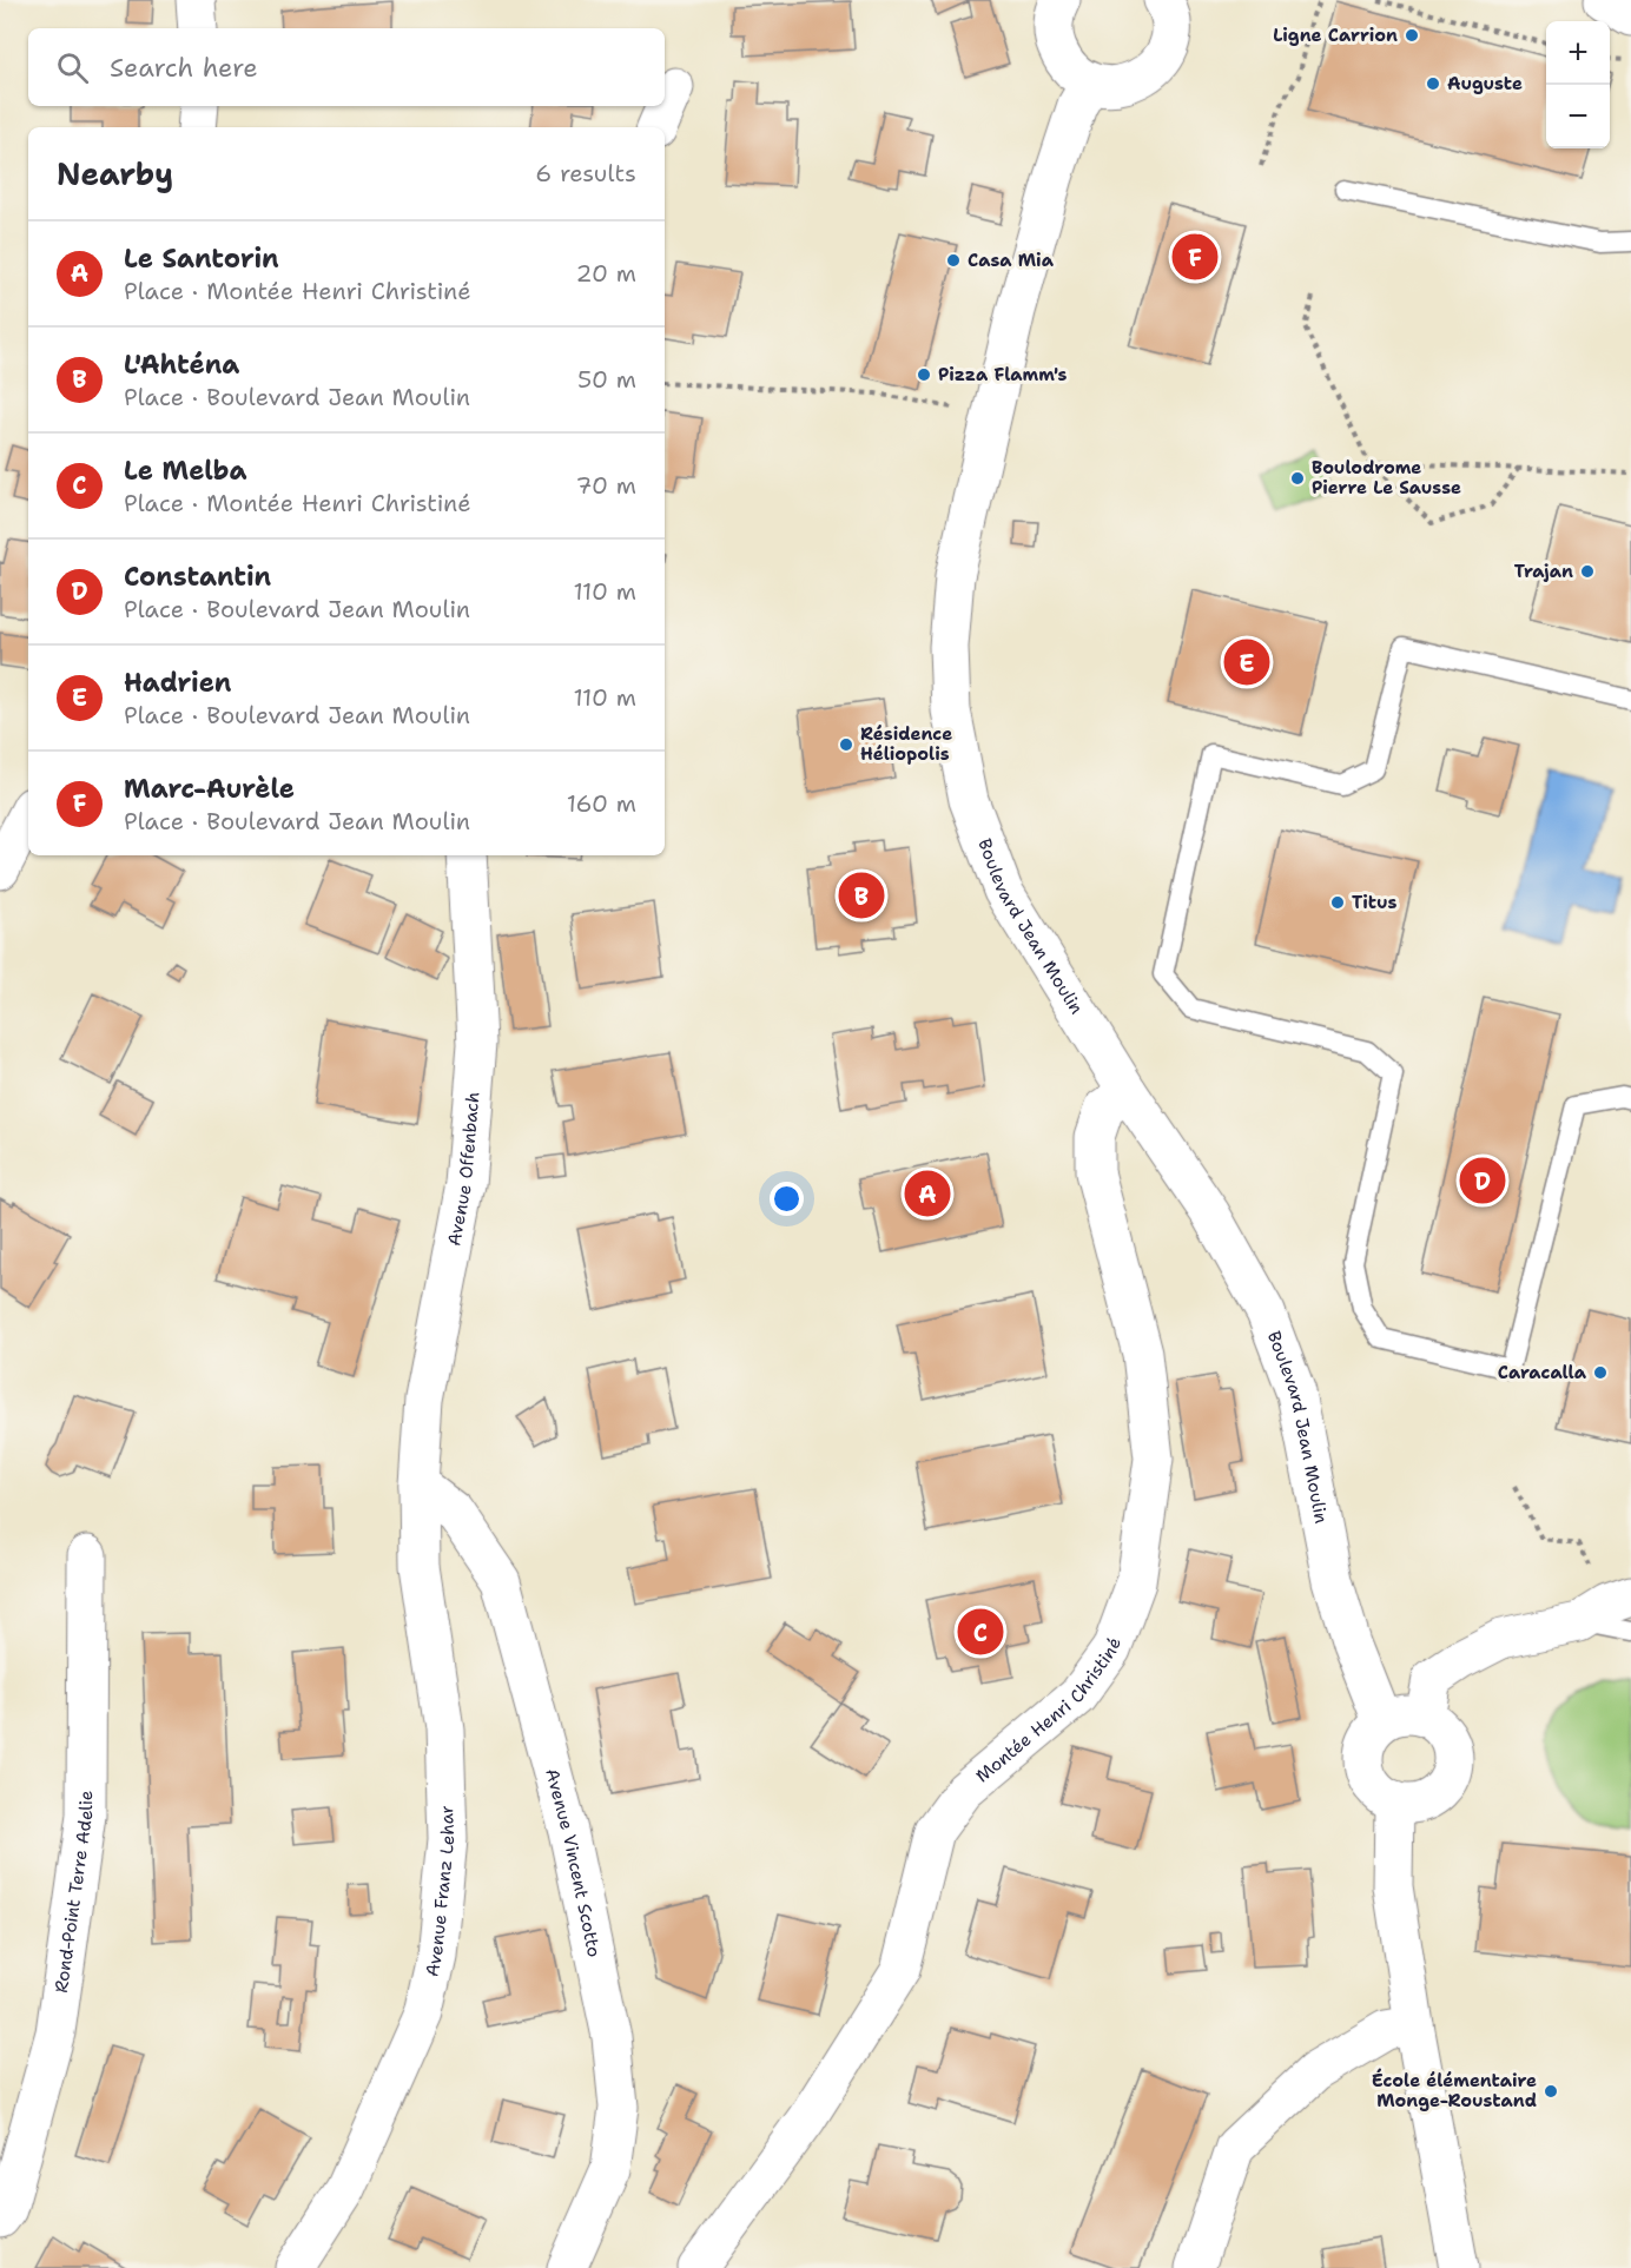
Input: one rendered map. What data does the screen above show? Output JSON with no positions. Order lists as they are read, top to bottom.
{
  "streets": {
    "street": [
      "Boulevard Jean Moulin",
      "Avenue Offenbach",
      "Montée Henri Christiné",
      "Avenue Vincent Scotto",
      "Rond-Point Terre Adelie",
      "Avenue Franz Lehar"
    ]
  },
  "crossings": [
    ["Boulevard Jean Moulin", "Montée Henri Christiné"],
    ["Avenue Offenbach", "Avenue Vincent Scotto"],
    ["Avenue Offenbach", "Avenue Franz Lehar"],
    ["Avenue Vincent Scotto", "Avenue Franz Lehar"]
  ],
  "places": [
    "Ligne Carrion",
    "Auguste",
    "Casa Mia",
    "Pizza Flamm's",
    "Boulodrome Pierre Le Sausse",
    "Trajan",
    "Résidence Héliopolis",
    "Titus",
    "Caracalla",
    "École élémentaire Monge-Roustand"
  ],
  "page": {
    "map_buttons": ["+", "−"],
    "search": "Search here",
    "heading": ["Nearby", "6 results"],
    "list": [
      {
        "mark": "A",
        "name": "Le Santorin",
        "note": "Place · Montée Henri Christiné",
        "value": "20 m"
      },
      {
        "mark": "B",
        "name": "L'Ahténa",
        "note": "Place · Boulevard Jean Moulin",
        "value": "50 m"
      },
      {
        "mark": "C",
        "name": "Le Melba",
        "note": "Place · Montée Henri Christiné",
        "value": "70 m"
      },
      {
        "mark": "D",
        "name": "Constantin",
        "note": "Place · Boulevard Jean Moulin",
        "value": "110 m"
      },
      {
        "mark": "E",
        "name": "Hadrien",
        "note": "Place · Boulevard Jean Moulin",
        "value": "110 m"
      },
      {
        "mark": "F",
        "name": "Marc-Aurèle",
        "note": "Place · Boulevard Jean Moulin",
        "value": "160 m"
      }
    ],
    "pins": [
      "F",
      "E",
      "B",
      "D",
      "A",
      "C"
    ]
  }
}
